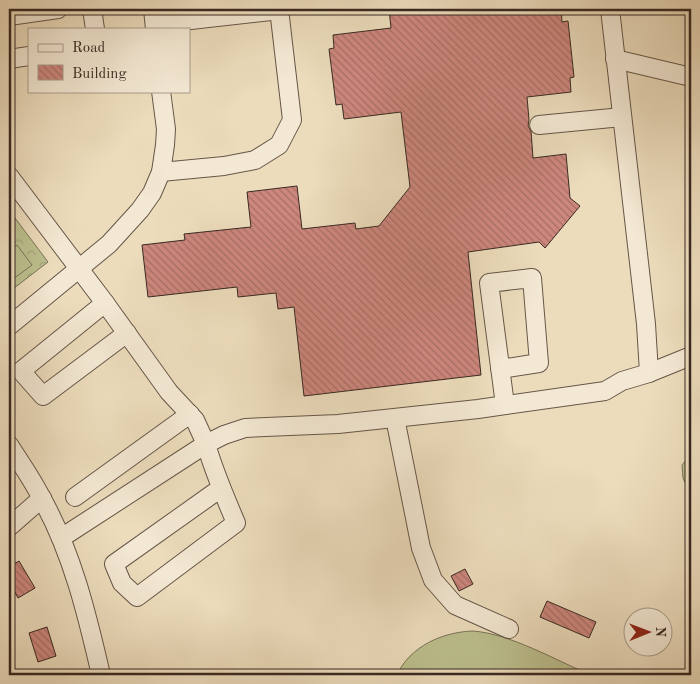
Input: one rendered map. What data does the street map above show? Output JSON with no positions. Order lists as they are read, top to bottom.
{
  "legend": ["Road", "Building"],
  "north": "right"
}
